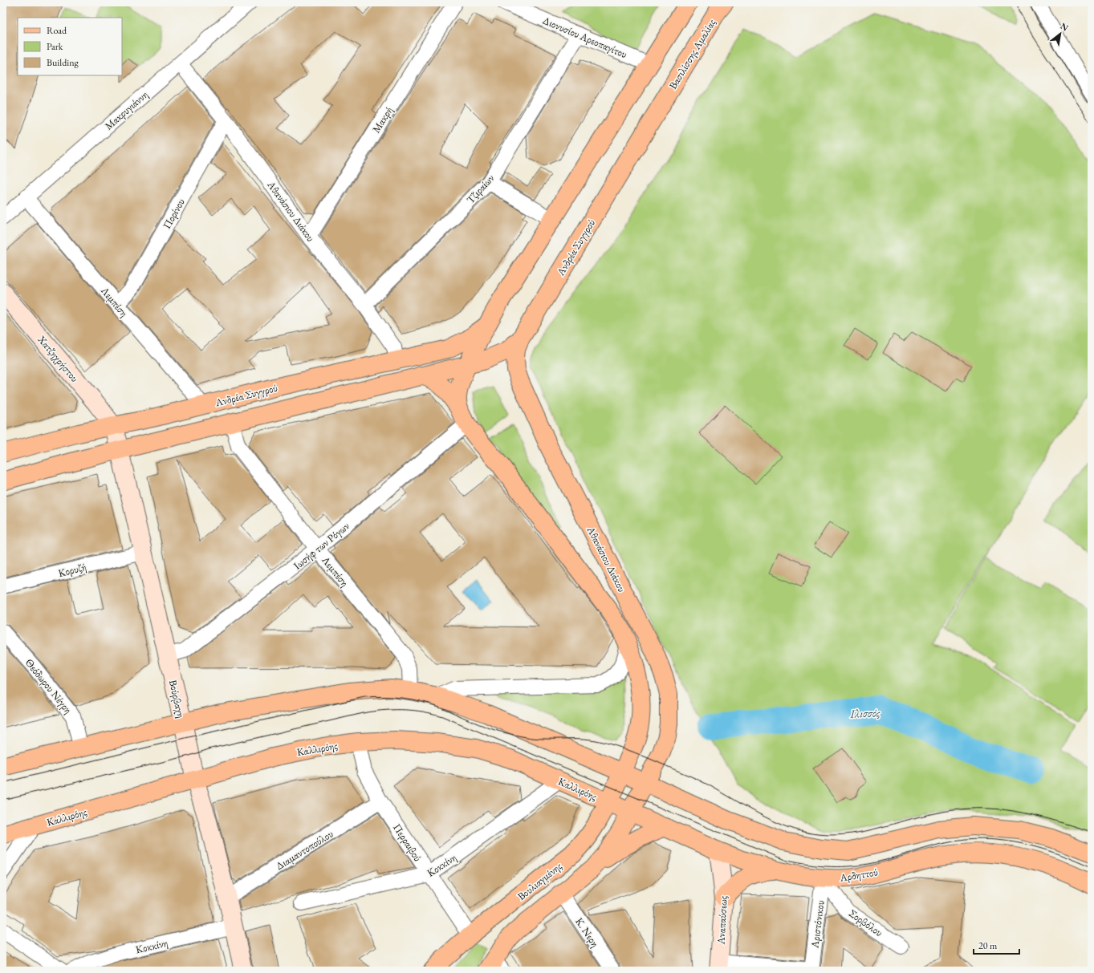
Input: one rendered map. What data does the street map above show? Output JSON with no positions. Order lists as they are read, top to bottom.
{
  "streets": {
    "main road": [
      "Βασιλίσσης Αμαλίας",
      "Αθανάσιου Διάκου",
      "Ανδρέα Συγγρού",
      "Καλλιρόης",
      "Αρδηττού",
      "Βουλιαγμένης"
    ],
    "street": [
      "Διονυσίου Αρεοπαγίτου",
      "Μακρυγιάννη",
      "Μακρή",
      "Τζιραίων",
      "Πορίνου",
      "Λεμπέση",
      "Χατζηχρήστου",
      "Ιωσήφ των Ρόγων",
      "Κορυζή",
      "Θεόδωρου Νέγρη",
      "Βούρβαχη",
      "Περραιβού",
      "Διαμαντοπούλου",
      "Κοκκίνη",
      "Αναπαύσεως",
      "Σορβόλου",
      "Αριστόνικου",
      "Κ. Νερη"
    ]
  },
  "crossings": [
    ["Διονυσίου Αρεοπαγίτου", "Τζιραίων"],
    ["Διονυσίου Αρεοπαγίτου", "Ανδρέα Συγγρού"],
    ["Βασιλίσσης Αμαλίας", "Ανδρέα Συγγρού"],
    ["Μακρυγιάννη", "Αθανάσιου Διάκου"],
    ["Μακρυγιάννη", "Λεμπέση"],
    ["Μακρή", "Αθανάσιου Διάκου"],
    ["Τζιραίων", "Αθανάσιου Διάκου"],
    ["Αθανάσιου Διάκου", "Πορίνου"],
    ["Αθανάσιου Διάκου", "Ανδρέα Συγγρού"],
    ["Πορίνου", "Λεμπέση"],
    ["Ανδρέα Συγγρού", "Λεμπέση"],
    ["Ανδρέα Συγγρού", "Χατζηχρήστου"],
    ["Ανδρέα Συγγρού", "Βούρβαχη"],
    ["Λεμπέση", "Ιωσήφ των Ρόγων"],
    ["Χατζηχρήστου", "Βούρβαχη"],
    ["Ιωσήφ των Ρόγων", "Βούρβαχη"],
    ["Κορυζή", "Βούρβαχη"],
    ["Βούρβαχη", "Καλλιρόης"],
    ["Βούρβαχη", "Διαμαντοπούλου"],
    ["Βούρβαχη", "Κοκκίνη"],
    ["Καλλιρόης", "Περραιβού"],
    ["Καλλιρόης", "Κοκκίνη"],
    ["Καλλιρόης", "Αρδηττού"],
    ["Καλλιρόης", "Βουλιαγμένης"],
    ["Περραιβού", "Διαμαντοπούλου"],
    ["Περραιβού", "Κοκκίνη"],
    ["Περραιβού", "Βουλιαγμένης"],
    ["Αρδηττού", "Αναπαύσεως"],
    ["Αρδηττού", "Σορβόλου"],
    ["Αρδηττού", "Αριστόνικου"],
    ["Σορβόλου", "Αριστόνικου"]
  ],
  "water": ["Ιλισσός"],
  "legend": ["Road", "Park", "Building"],
  "scale_bar": "20 m",
  "north": "top right"
}
